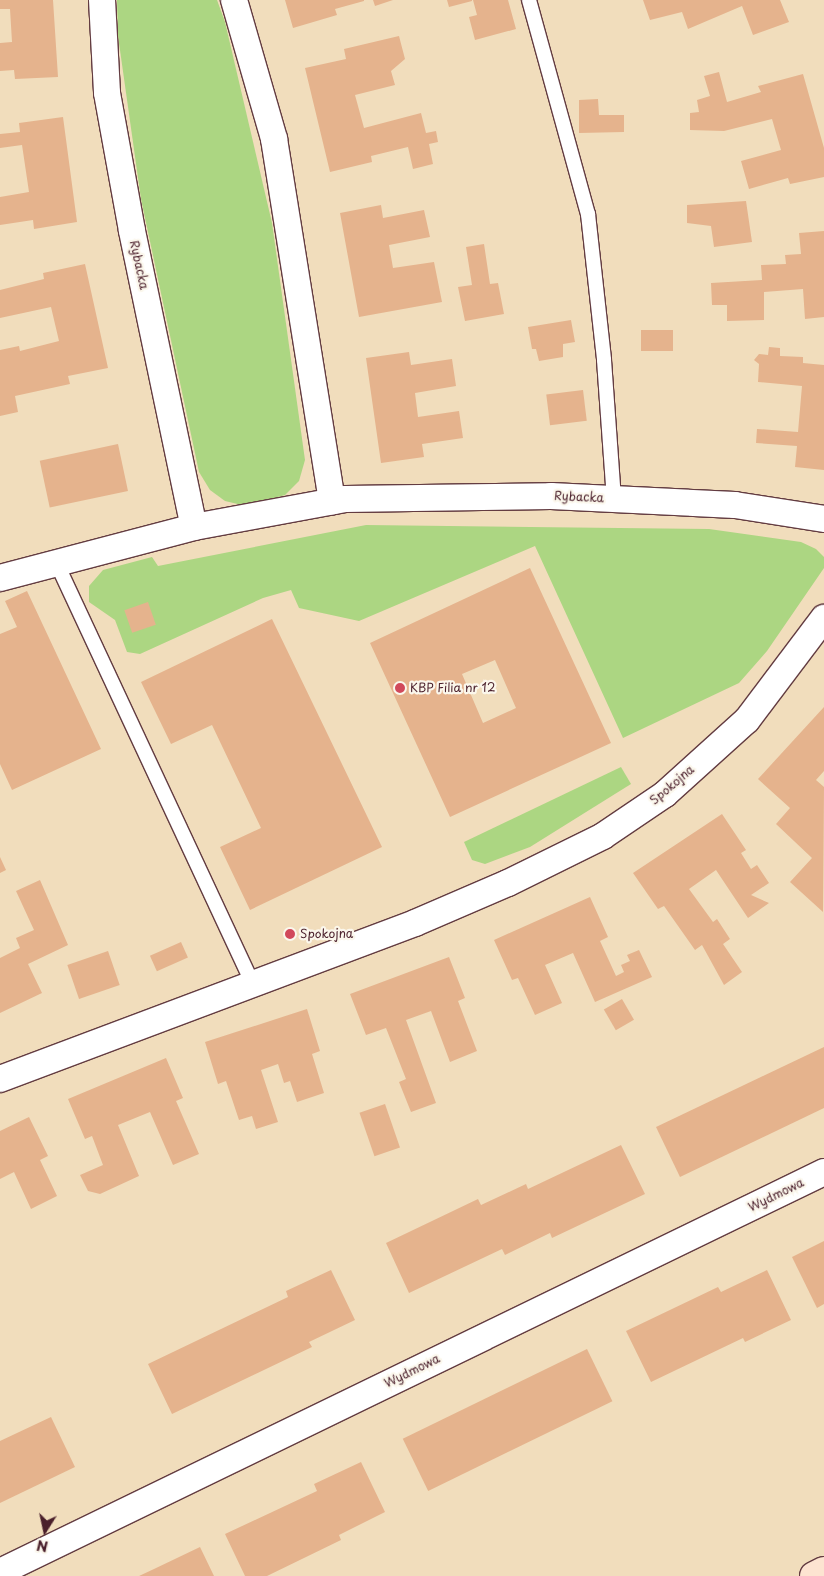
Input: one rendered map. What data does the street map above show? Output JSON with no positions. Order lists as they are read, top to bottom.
{
  "streets": {
    "street": ["Rybacka", "Spokojna", "Wydmowa"]
  },
  "places": ["KBP Filia nr 12", "Spokojna"],
  "north": "bottom"
}
